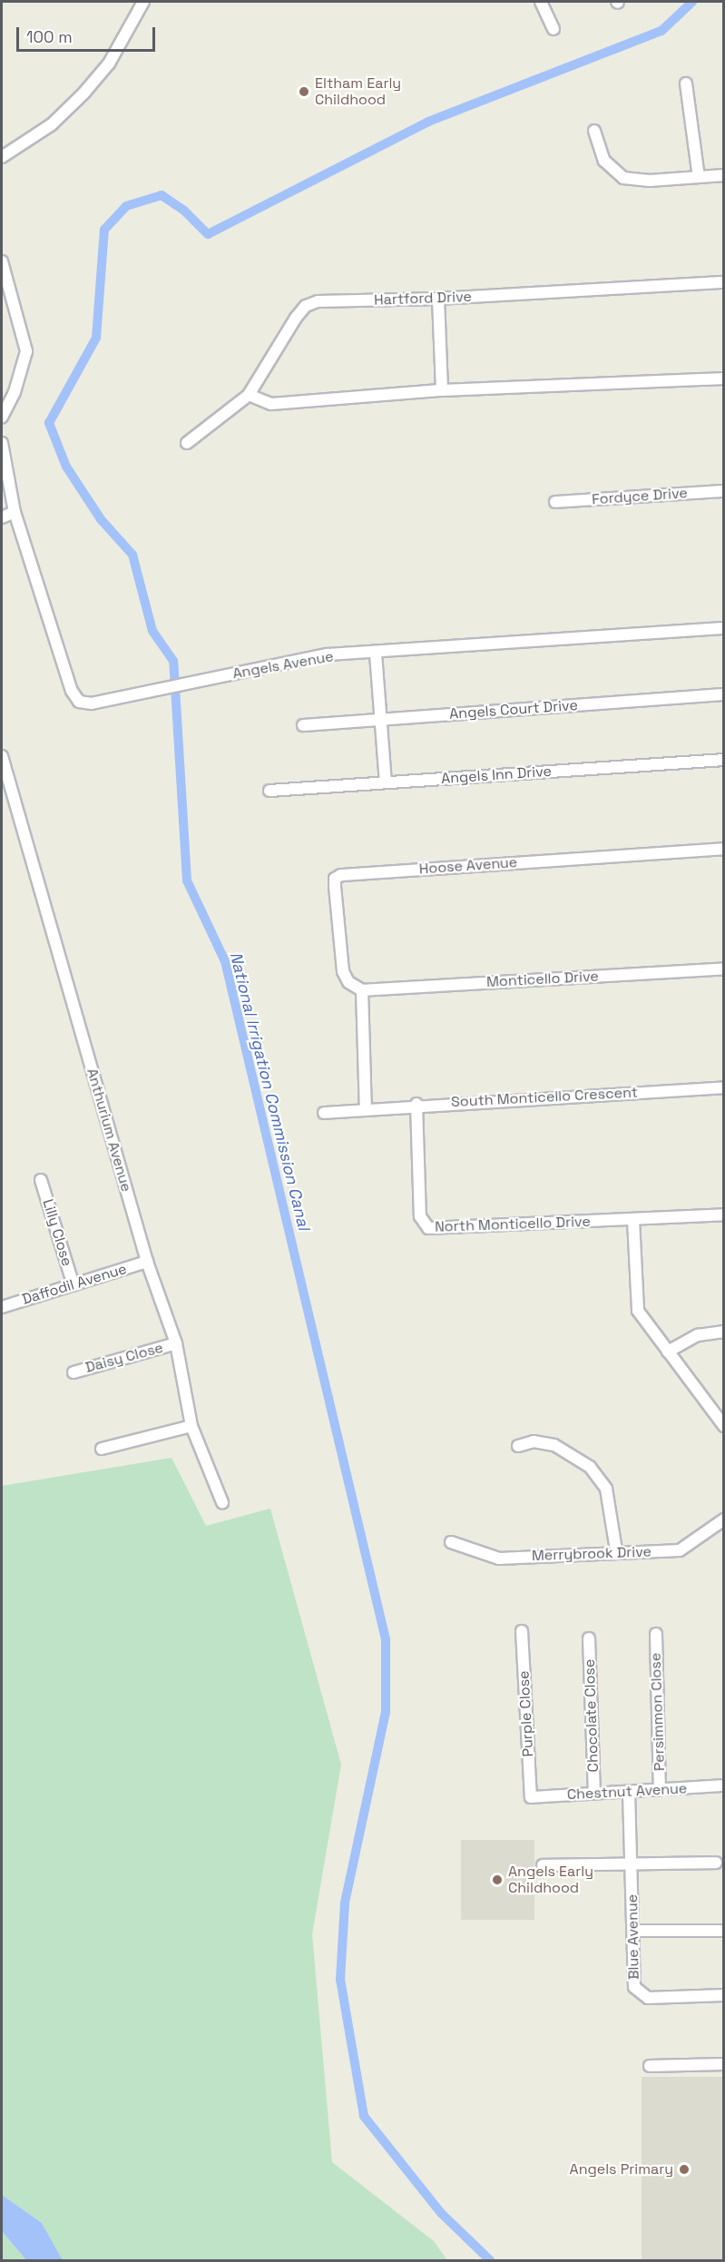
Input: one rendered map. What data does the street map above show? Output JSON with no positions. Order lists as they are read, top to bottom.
{
  "streets": {
    "street": [
      "Hartford Drive",
      "Fordyce Drive",
      "Angels Avenue",
      "Angels Court Drive",
      "Angels Inn Drive",
      "Hoose Avenue",
      "Monticello Drive",
      "South Monticello Crescent",
      "Anthurium Avenue",
      "North Monticello Drive",
      "Lilly Close",
      "Daffodil Avenue",
      "Daisy Close",
      "Merrybrook Drive",
      "Persimmon Close",
      "Purple Close",
      "Chocolate Close",
      "Chestnut Avenue",
      "Blue Avenue"
    ]
  },
  "crossings": [
    ["Hoose Avenue", "Monticello Drive"],
    ["South Monticello Crescent", "North Monticello Drive"],
    ["Anthurium Avenue", "Daffodil Avenue"],
    ["Anthurium Avenue", "Daisy Close"],
    ["Lilly Close", "Daffodil Avenue"],
    ["Persimmon Close", "Chestnut Avenue"],
    ["Purple Close", "Chestnut Avenue"],
    ["Chocolate Close", "Chestnut Avenue"],
    ["Chestnut Avenue", "Blue Avenue"]
  ],
  "water": ["National Irrigation Commission Canal"],
  "places": ["Eltham Early Childhood", "Angels Early Childhood", "Angels Primary"],
  "scale_bar": "100 m"
}
